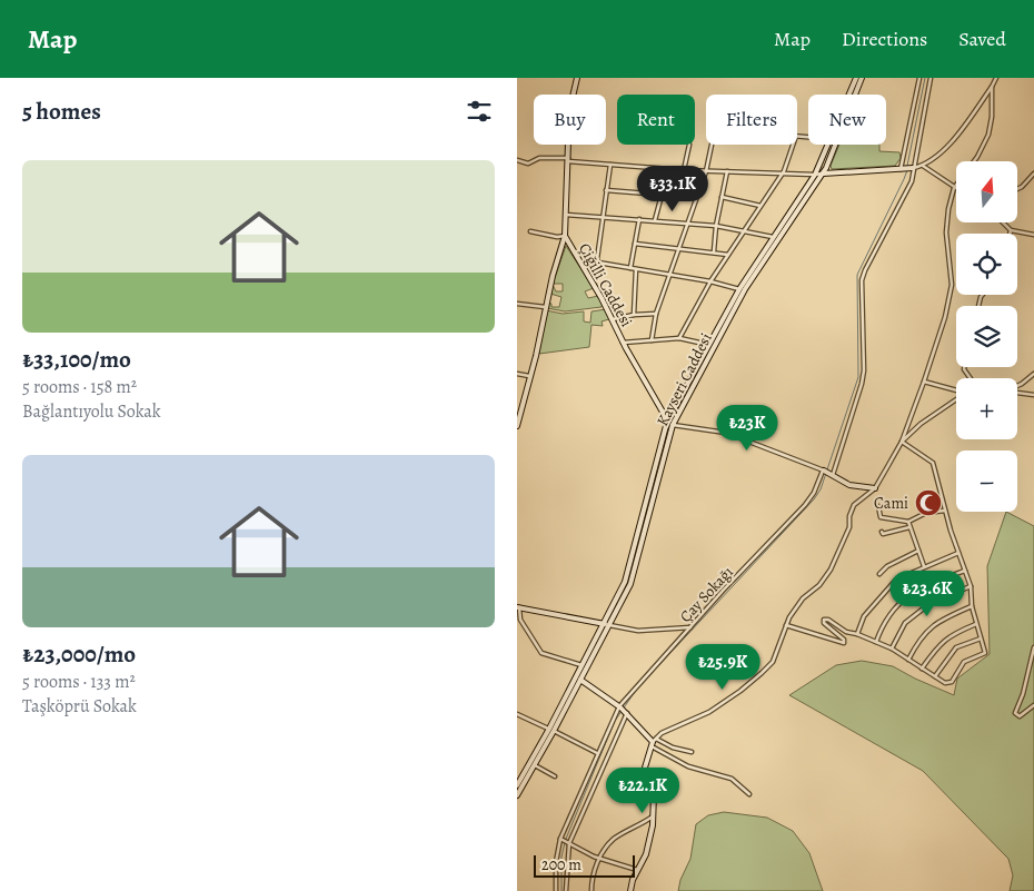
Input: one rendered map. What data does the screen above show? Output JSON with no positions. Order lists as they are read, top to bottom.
{
  "streets": {
    "main road": ["Çiğilli Caddesi", "Kayseri Caddesi"],
    "street": ["Çay Sokağı"]
  },
  "crossings": [
    ["Çiğilli Caddesi", "Kayseri Caddesi"]
  ],
  "places": {
    "mosque": ["Cami"]
  },
  "scale_bar": "200 m",
  "north": "top",
  "page": {
    "header": "Map",
    "nav": ["Map", "Directions", "Saved"],
    "heading": "5 homes",
    "chip": [
      "Buy",
      "Rent",
      "Filters",
      "New"
    ],
    "list": [
      {
        "name": "₺33,100/mo",
        "note": "5 rooms · 158 m² · Bağlantıyolu Sokak"
      },
      {
        "name": "₺23,000/mo",
        "note": "5 rooms · 133 m² · Taşköprü Sokak"
      }
    ],
    "map_buttons": ["+", "−"],
    "price": [
      "₺33.1K",
      "₺23K",
      "₺23.6K",
      "₺25.9K",
      "₺22.1K"
    ],
    "scale": "200 m"
  }
}
